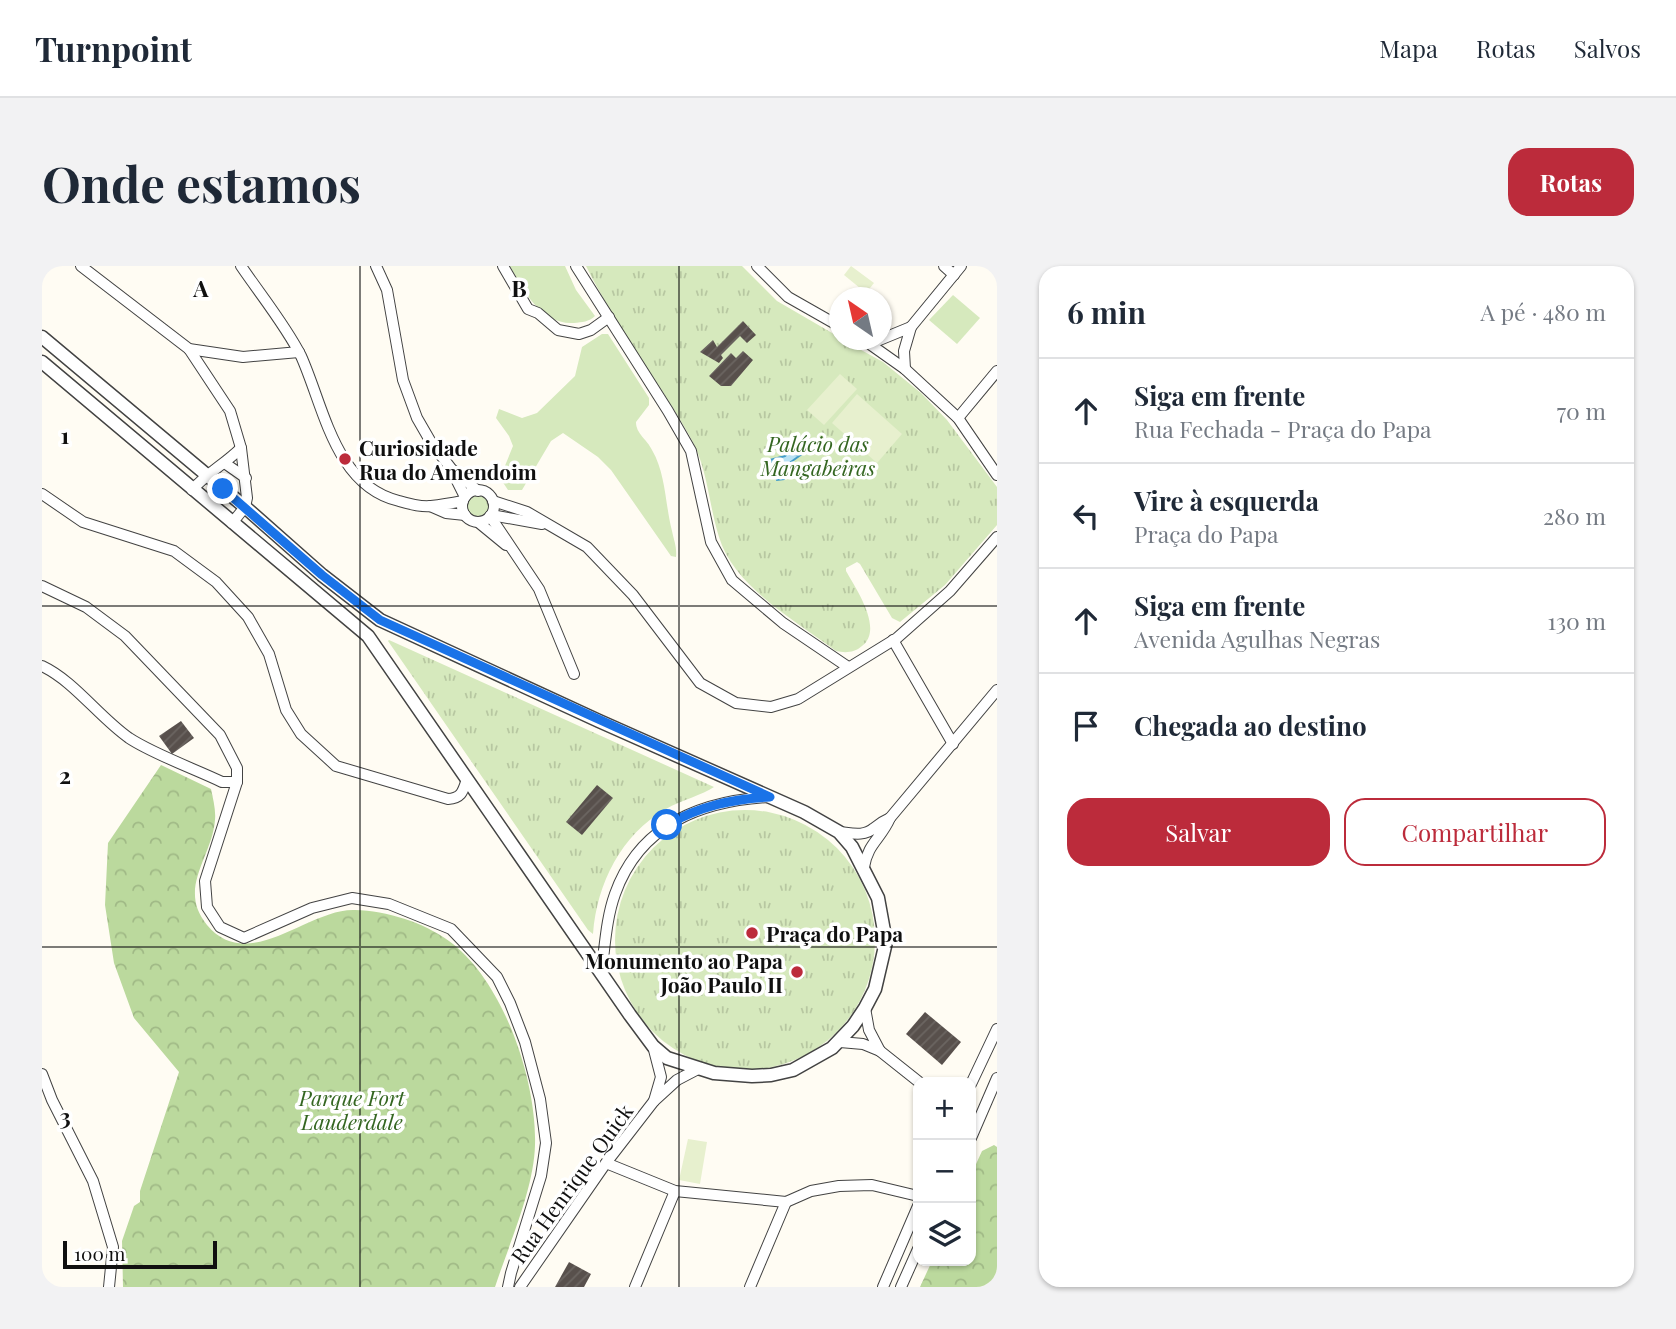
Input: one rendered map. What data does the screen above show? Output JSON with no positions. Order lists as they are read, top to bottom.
{
  "streets": {
    "street": ["Rua Henrique Quick"]
  },
  "parks": ["Palácio das Mangabeiras", "Parque Fort Lauderdale"],
  "places": ["Curiosidade Rua do Amendoim", "Praça do Papa", "Monumento ao Papa João Paulo II"],
  "scale_bar": "100 m",
  "north": "top left",
  "page": {
    "header": "Turnpoint",
    "nav": ["Mapa", "Rotas", "Salvos"],
    "buttons": [
      "Rotas",
      ["Salvar", "Compartilhar"]
    ],
    "title": "Onde estamos",
    "heading": ["6 min", "A pé · 480 m"],
    "list": [
      ["Siga em frente", "Rua Fechada - Praça do Papa", "70 m"],
      ["Vire à esquerda", "Praça do Papa", "280 m"],
      ["Siga em frente", "Avenida Agulhas Negras", "130 m"],
      "Chegada ao destino"
    ],
    "map_buttons": ["+", "−"],
    "scale": "100 m"
  },
  "grid": {
    "columns": ["A", "B"],
    "rows": ["1", "2", "3"]
  }
}
